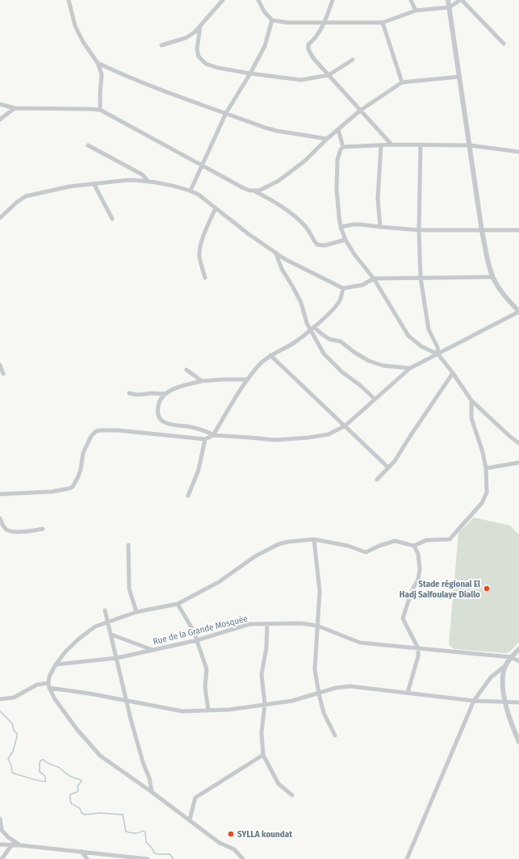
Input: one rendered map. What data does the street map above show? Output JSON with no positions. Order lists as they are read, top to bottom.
{
  "streets": {
    "street": ["Rue de la Grande Mosquée"]
  },
  "places": ["Stade régional El Hadj Saifoulaye Diallo", "SYLLA koundat"]
}
